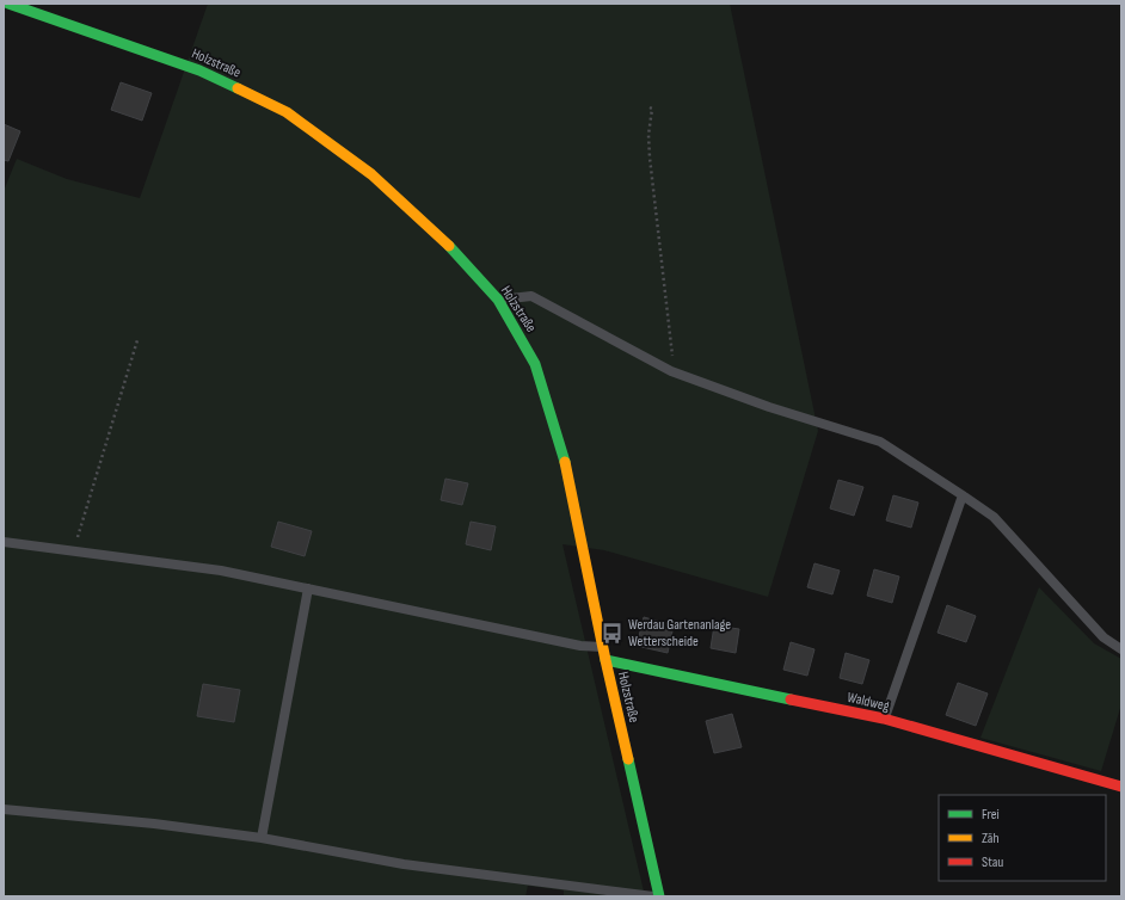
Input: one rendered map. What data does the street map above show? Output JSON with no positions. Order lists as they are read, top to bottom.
{
  "streets": {
    "street": ["Holzstraße", "Waldweg"]
  },
  "crossings": [
    ["Holzstraße", "Waldweg"]
  ],
  "places": {
    "bus stop": ["Werdau Gartenanlage Wetterscheide"]
  },
  "legend": ["Frei", "Zäh", "Stau"]
}
